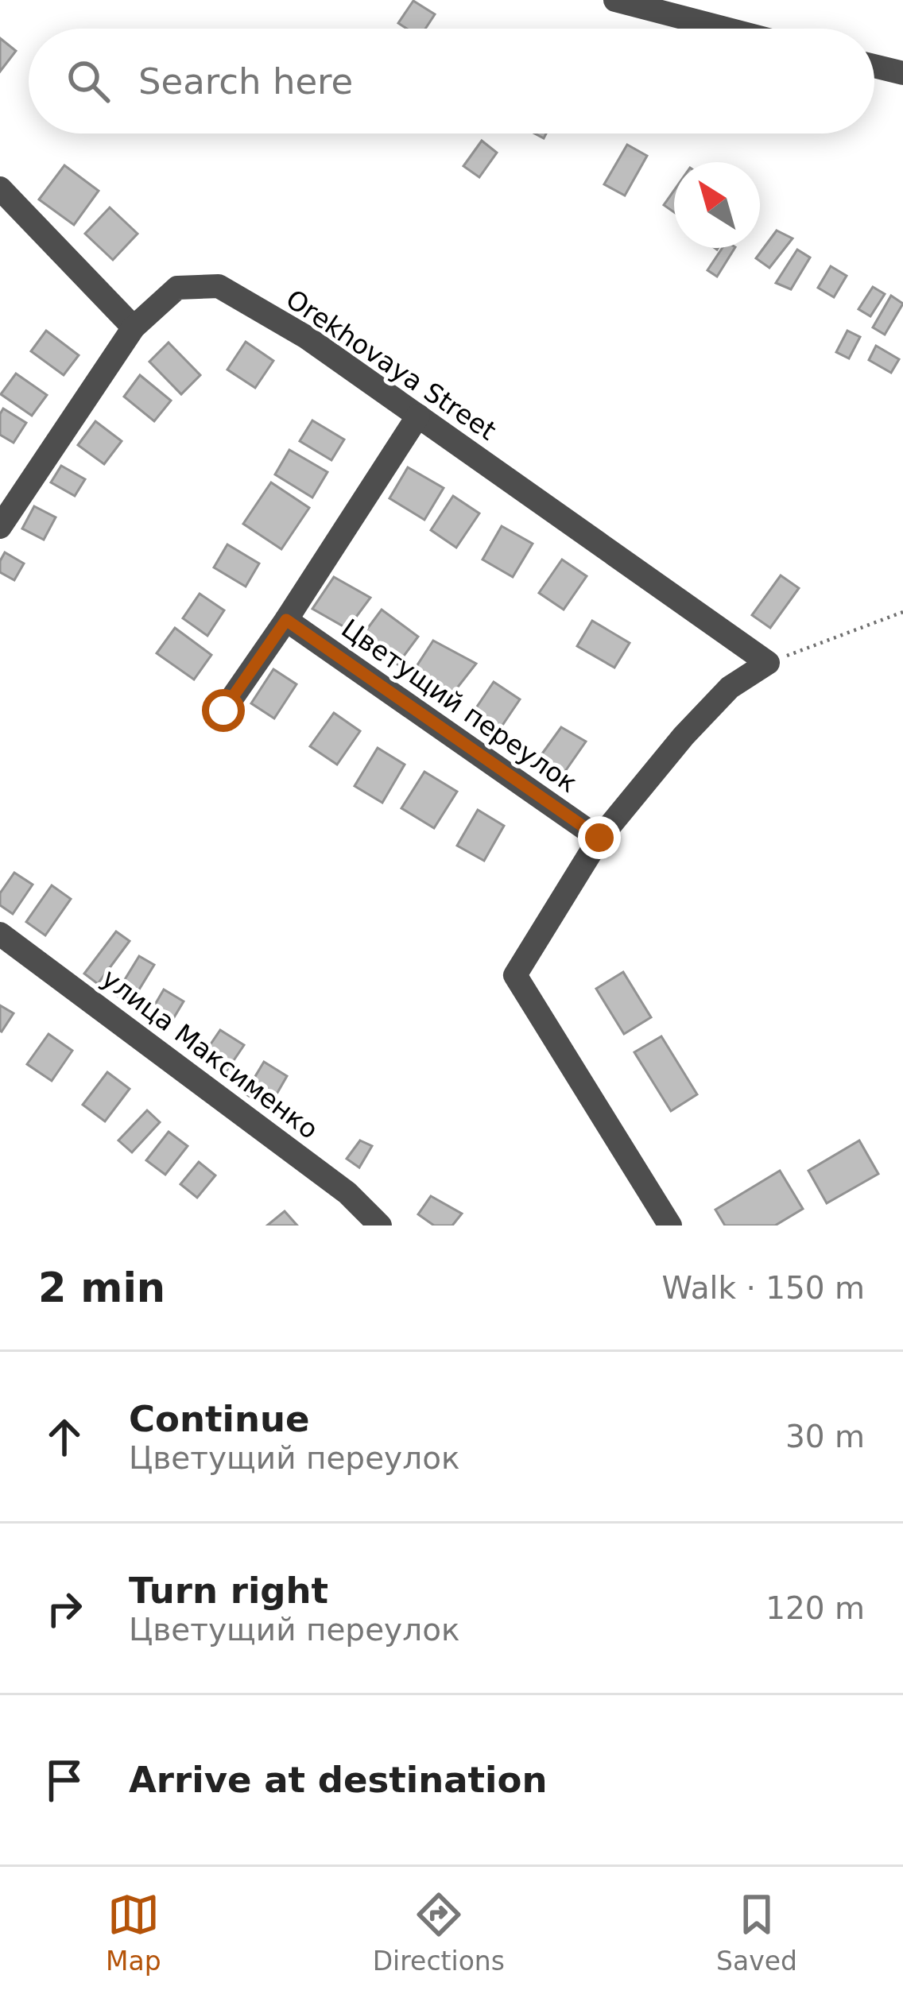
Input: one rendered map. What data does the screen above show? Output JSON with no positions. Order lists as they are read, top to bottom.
{
  "streets": {
    "street": ["Orekhovaya Street", "Цветущий переулок", "улица Максименко"]
  },
  "north": "top left",
  "page": {
    "search": "Search here",
    "heading": ["2 min", "Walk · 150 m"],
    "list": [
      ["Continue", "Цветущий переулок", "30 m"],
      ["Turn right", "Цветущий переулок", "120 m"],
      "Arrive at destination"
    ],
    "nav": ["Map", "Directions", "Saved"]
  }
}
